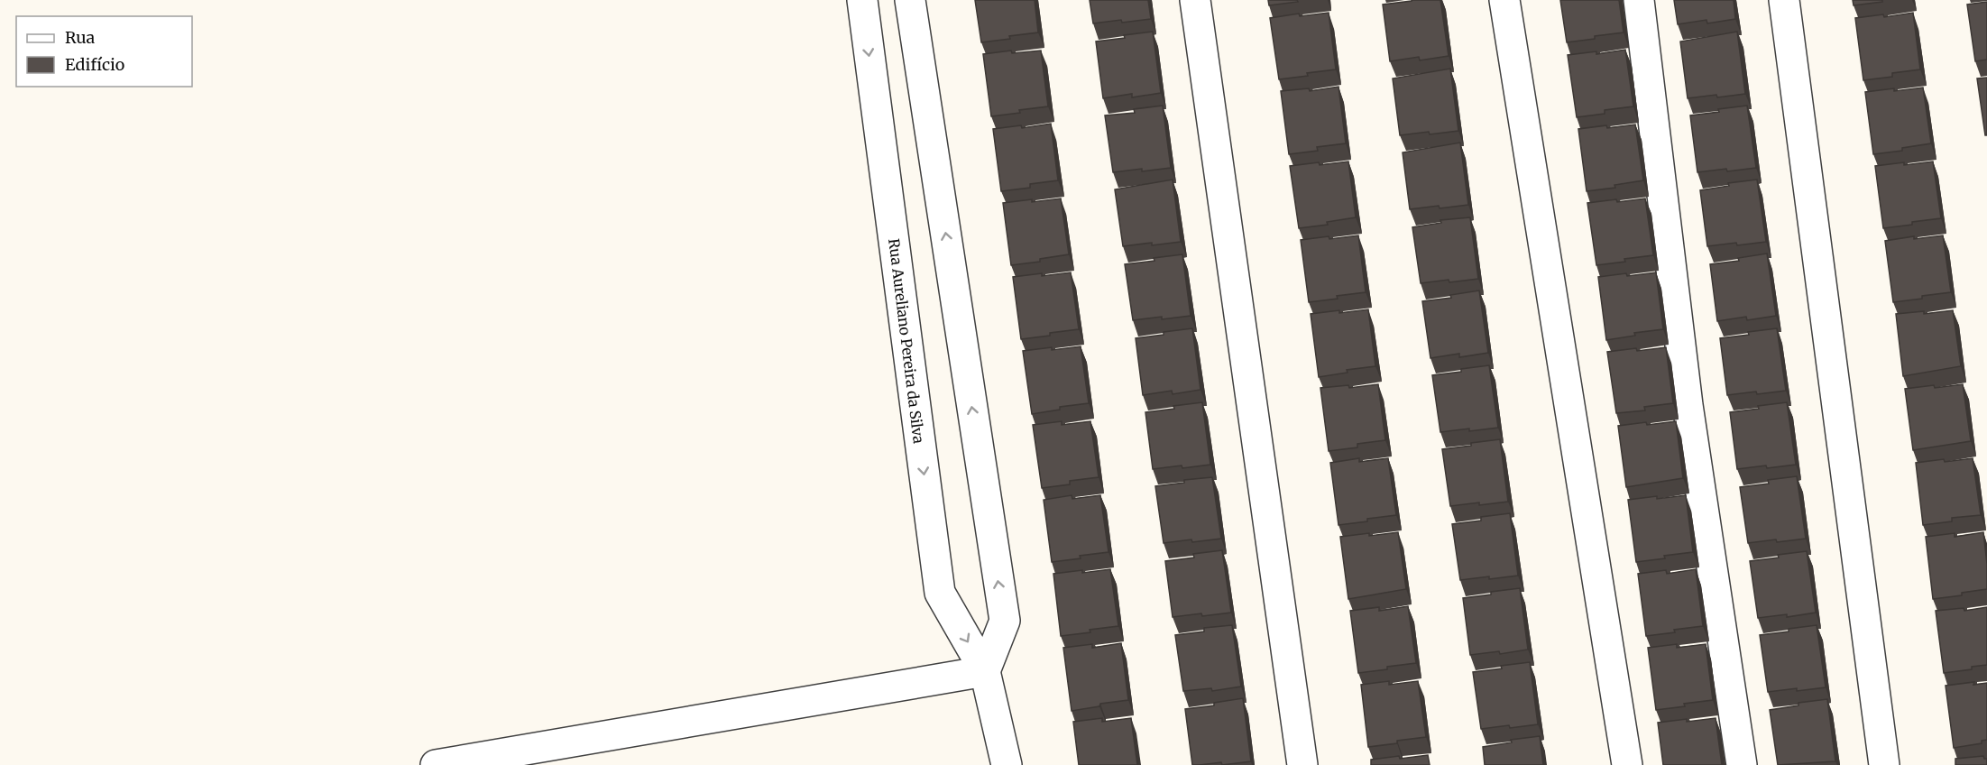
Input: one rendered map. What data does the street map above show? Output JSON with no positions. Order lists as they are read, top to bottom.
{
  "streets": {
    "street": ["Rua Aureliano Pereira da Silva"]
  },
  "legend": ["Rua", "Edifício"]
}
